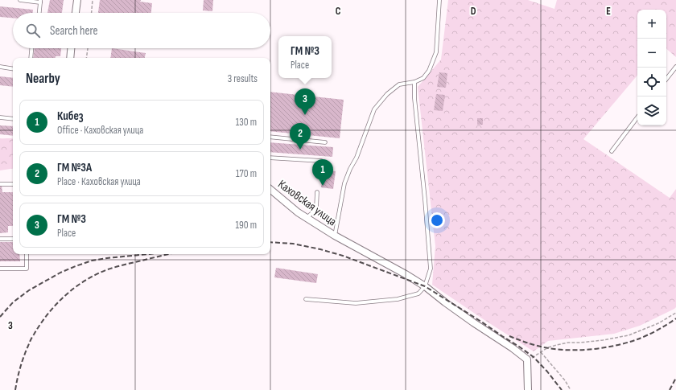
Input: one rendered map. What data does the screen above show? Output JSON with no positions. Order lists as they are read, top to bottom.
{
  "streets": {
    "street": ["Каховская улица"]
  },
  "page": {
    "map_buttons": ["+", "−"],
    "search": "Search here",
    "popup": ["ГМ №3", "Place"],
    "heading": ["Nearby", "3 results"],
    "pins": ["3", "2", "1"],
    "list": [
      {
        "mark": "1",
        "name": "Кибез",
        "note": "Office · Каховская улица",
        "value": "130 m"
      },
      {
        "mark": "2",
        "name": "ГМ №3А",
        "note": "Place · Каховская улица",
        "value": "170 m"
      },
      {
        "mark": "3",
        "name": "ГМ №3",
        "note": "Place",
        "value": "190 m"
      }
    ]
  },
  "grid": {
    "columns": ["C", "D", "E"],
    "rows": ["3"]
  }
}
